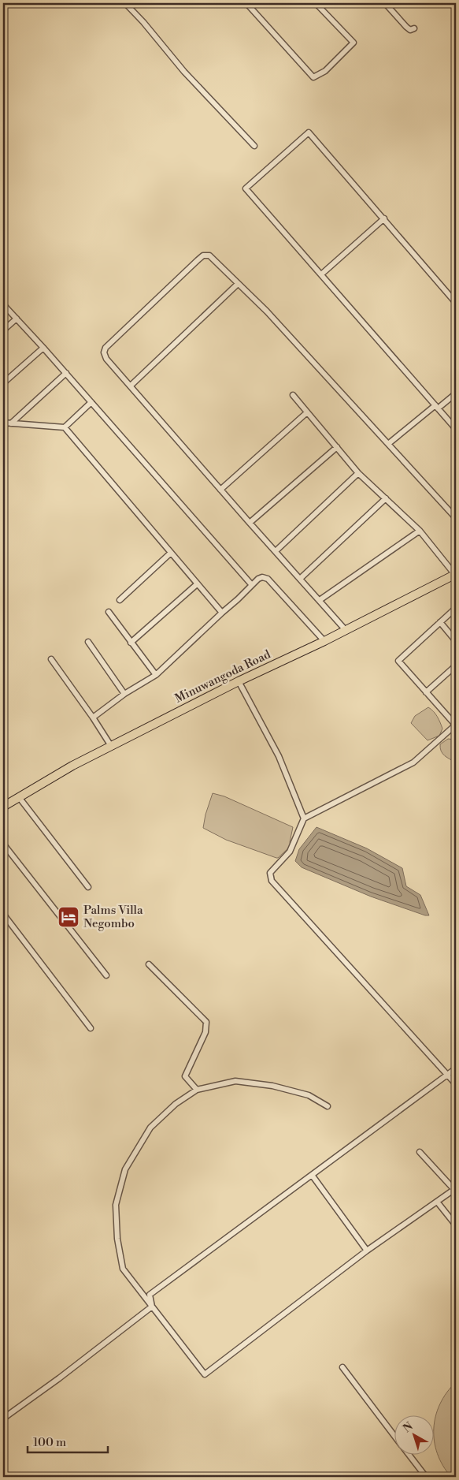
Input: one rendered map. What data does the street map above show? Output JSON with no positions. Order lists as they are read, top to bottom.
{
  "streets": {
    "main road": ["Minuwangoda Road"]
  },
  "places": {
    "hotel": ["Palms Villa Negombo"]
  },
  "scale_bar": "100 m",
  "north": "top left"
}
